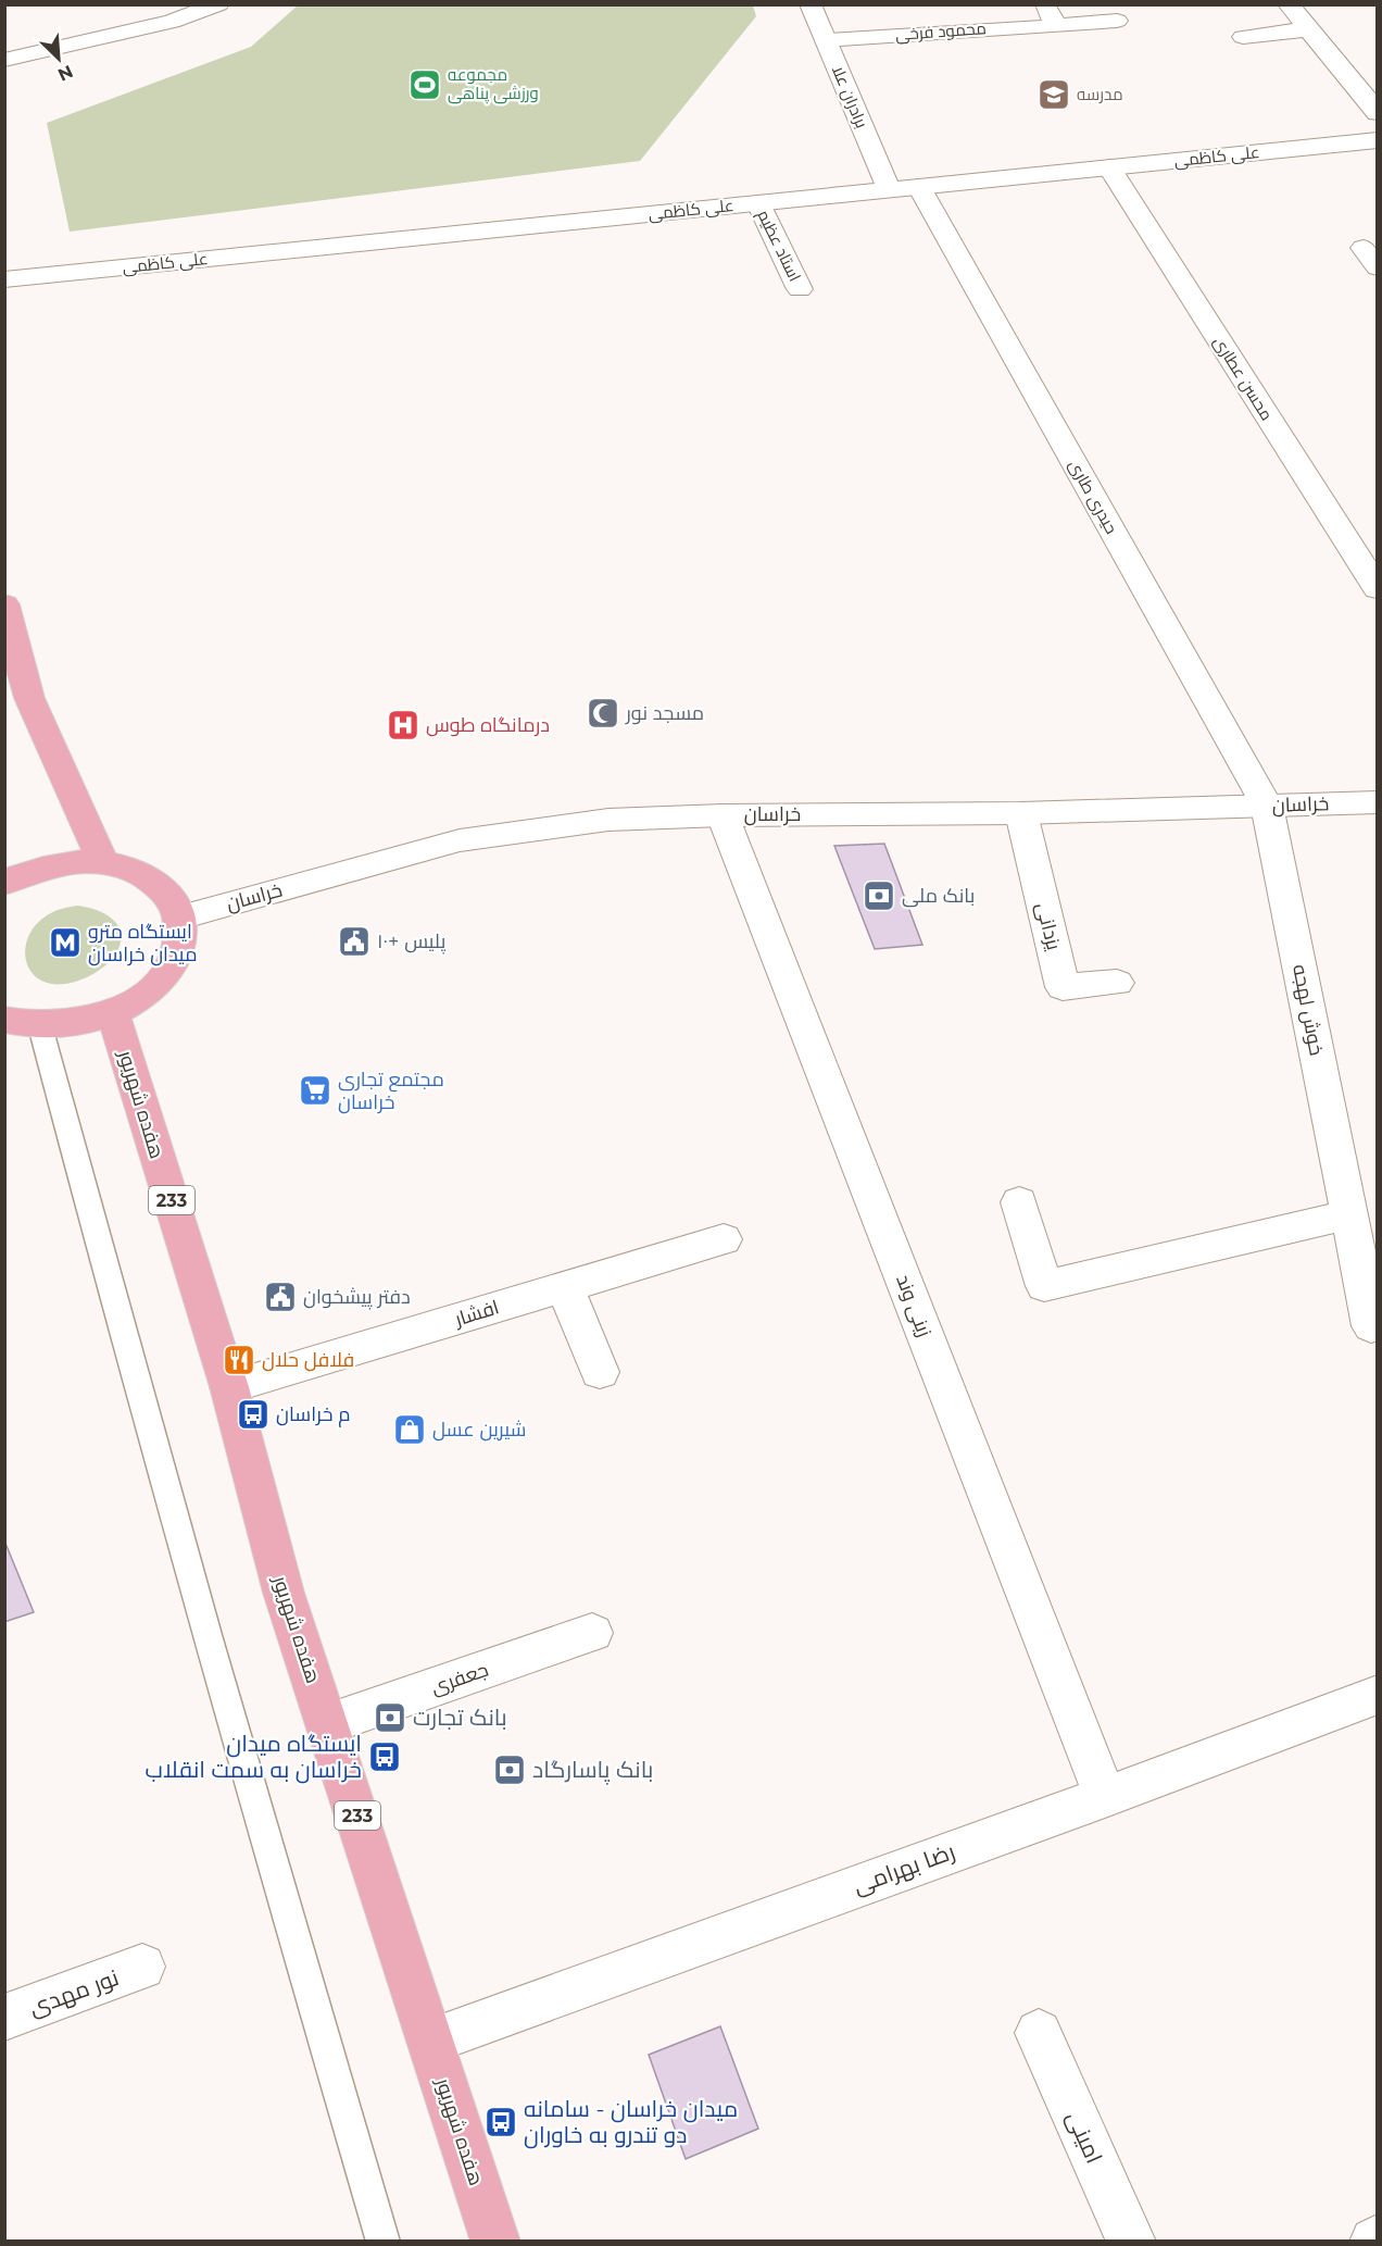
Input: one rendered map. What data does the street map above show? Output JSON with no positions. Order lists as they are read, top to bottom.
{
  "streets": {
    "main road": ["هفده شهریور", "233"],
    "street": [
      "محمود فرخی",
      "برادران علا",
      "علی کاظمی",
      "استاد عظیم",
      "محسن عطاری",
      "حیدری طاری",
      "خراسان",
      "یزدانی",
      "خوش لهجه",
      "زینی وند",
      "افشار",
      "جعفری",
      "رضا بهرامی",
      "نور مهدی",
      "امینی"
    ]
  },
  "crossings": [
    ["محمود فرخی", "برادران علا"],
    ["برادران علا", "علی کاظمی"],
    ["علی کاظمی", "استاد عظیم"],
    ["علی کاظمی", "محسن عطاری"],
    ["علی کاظمی", "حیدری طاری"],
    ["حیدری طاری", "خراسان"],
    ["حیدری طاری", "خوش لهجه"],
    ["خراسان", "یزدانی"],
    ["خراسان", "خوش لهجه"],
    ["خراسان", "زینی وند"],
    ["هفده شهریور", "افشار"],
    ["هفده شهریور", "جعفری"],
    ["هفده شهریور", "رضا بهرامی"],
    ["زینی وند", "رضا بهرامی"]
  ],
  "places": {
    "sports": ["مجموعه ورزشی پناهی"],
    "school or university": ["مدرسه"],
    "mosque": ["مسجد نور"],
    "hospital": ["درمانگاه طوس"],
    "bank": ["بانک ملی", "بانک تجارت", "بانک پاسارگاد"],
    "public building": ["پلیس +۱۰", "دفتر پیشخوان"],
    "metro station": ["ایستگاه مترو میدان خراسان"],
    "supermarket": ["مجتمع تجاری خراسان"],
    "restaurant": ["فلافل حلال"],
    "bus stop": ["م خراسان", "ایستگاه میدان خراسان به سمت انقلاب", "میدان خراسان - سامانه دو تندرو به خاوران"],
    "shop": ["شیرین عسل"]
  },
  "north": "bottom right"
}
